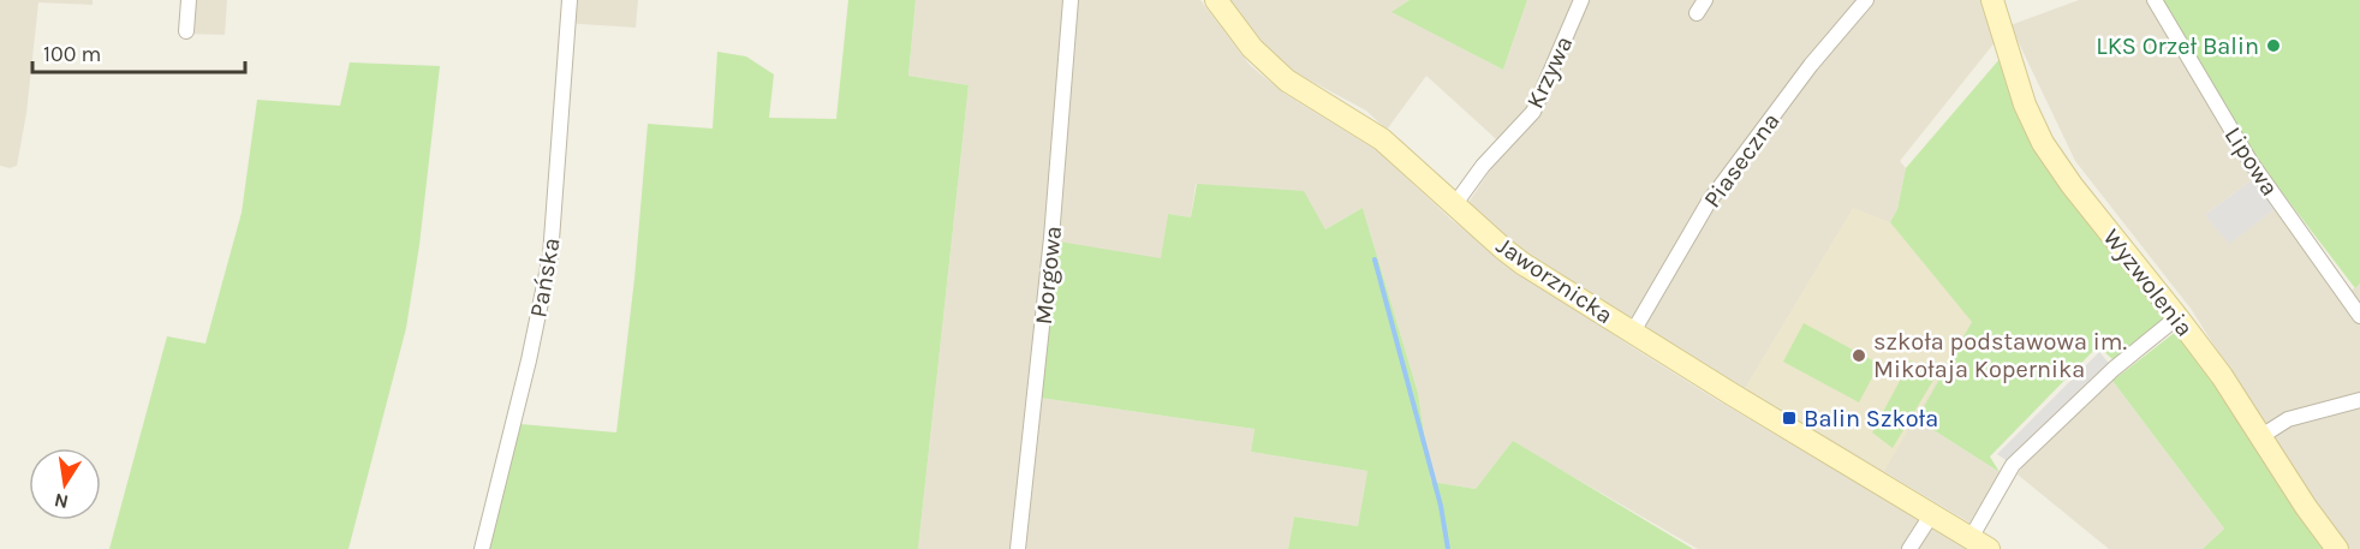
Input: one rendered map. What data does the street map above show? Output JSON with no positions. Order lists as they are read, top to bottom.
{
  "streets": {
    "street": [
      "Krzywa",
      "Piaseczna",
      "Lipowa",
      "Morgowa",
      "Pańska",
      "Jaworznicka",
      "Wyzwolenia"
    ]
  },
  "crossings": [
    ["Krzywa", "Jaworznicka"],
    ["Piaseczna", "Jaworznicka"]
  ],
  "places": {
    "other": ["LKS Orzeł Balin", "szkoła podstawowa im. Mikołaja Kopernika"],
    "transit": ["Balin Szkoła"]
  },
  "scale_bar": "100 m",
  "north": "bottom"
}
